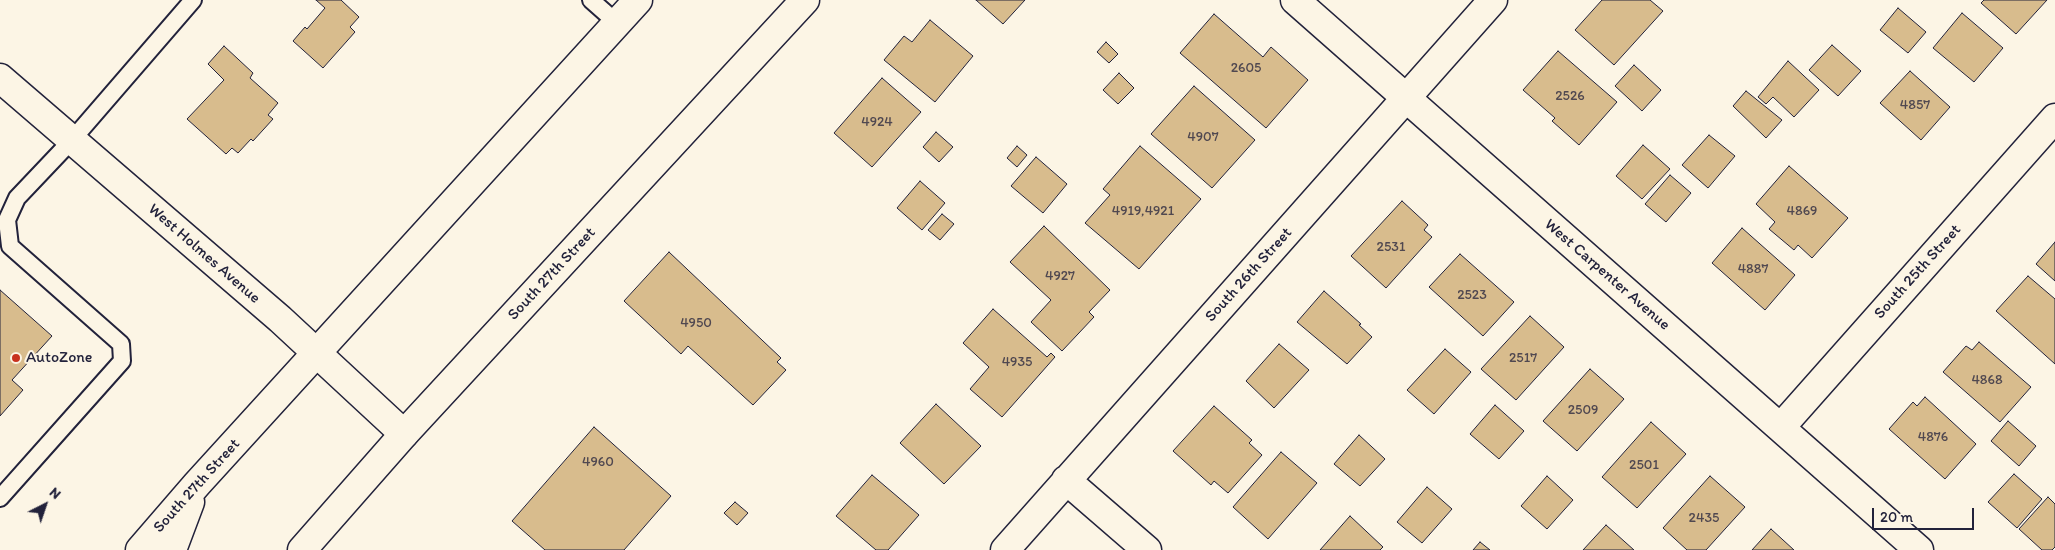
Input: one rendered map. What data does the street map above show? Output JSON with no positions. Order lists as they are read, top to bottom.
{
  "streets": {
    "street": [
      "West Holmes Avenue",
      "South 25th Street",
      "South 27th Street",
      "South 26th Street",
      "West Carpenter Avenue"
    ]
  },
  "crossings": [
    ["West Holmes Avenue", "South 27th Street"],
    ["South 25th Street", "West Carpenter Avenue"],
    ["South 26th Street", "West Carpenter Avenue"]
  ],
  "places": ["AutoZone"],
  "house_numbers": [
    "2605",
    "2526",
    "4857",
    "4924",
    "4907",
    "4919,4921",
    "4869",
    "2531",
    "4887",
    "4927",
    "2523",
    "4950",
    "2517",
    "4935",
    "4868",
    "2509",
    "4876",
    "4960",
    "2501",
    "2435"
  ],
  "scale_bar": "20 m",
  "north": "top right"
}
